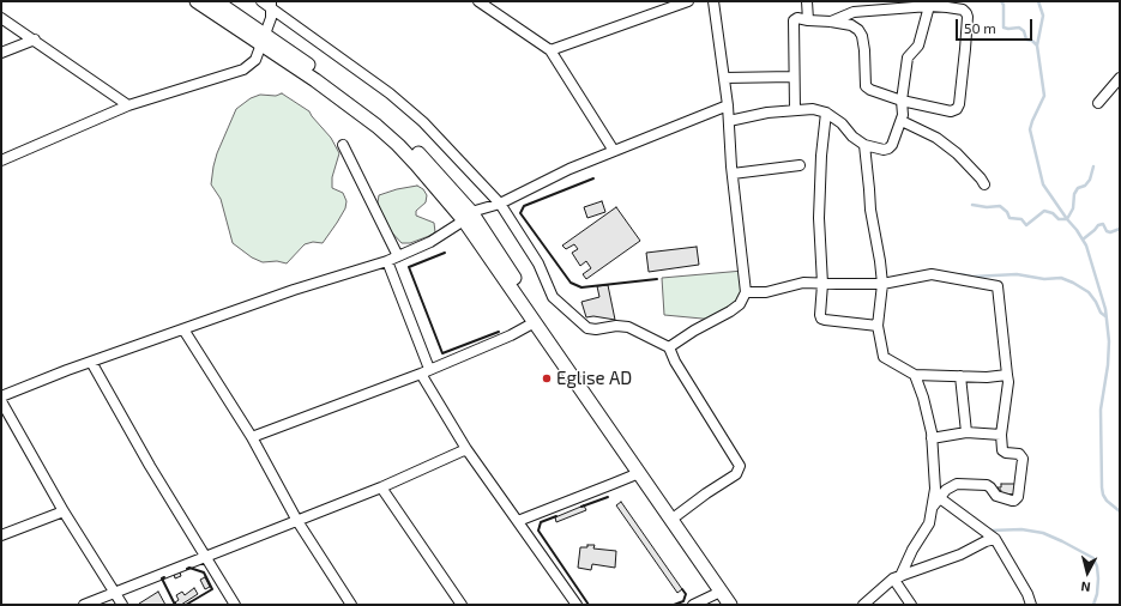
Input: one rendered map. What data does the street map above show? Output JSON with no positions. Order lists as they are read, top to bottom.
{
  "places": ["Eglise AD"],
  "scale_bar": "50 m",
  "north": "bottom"
}
